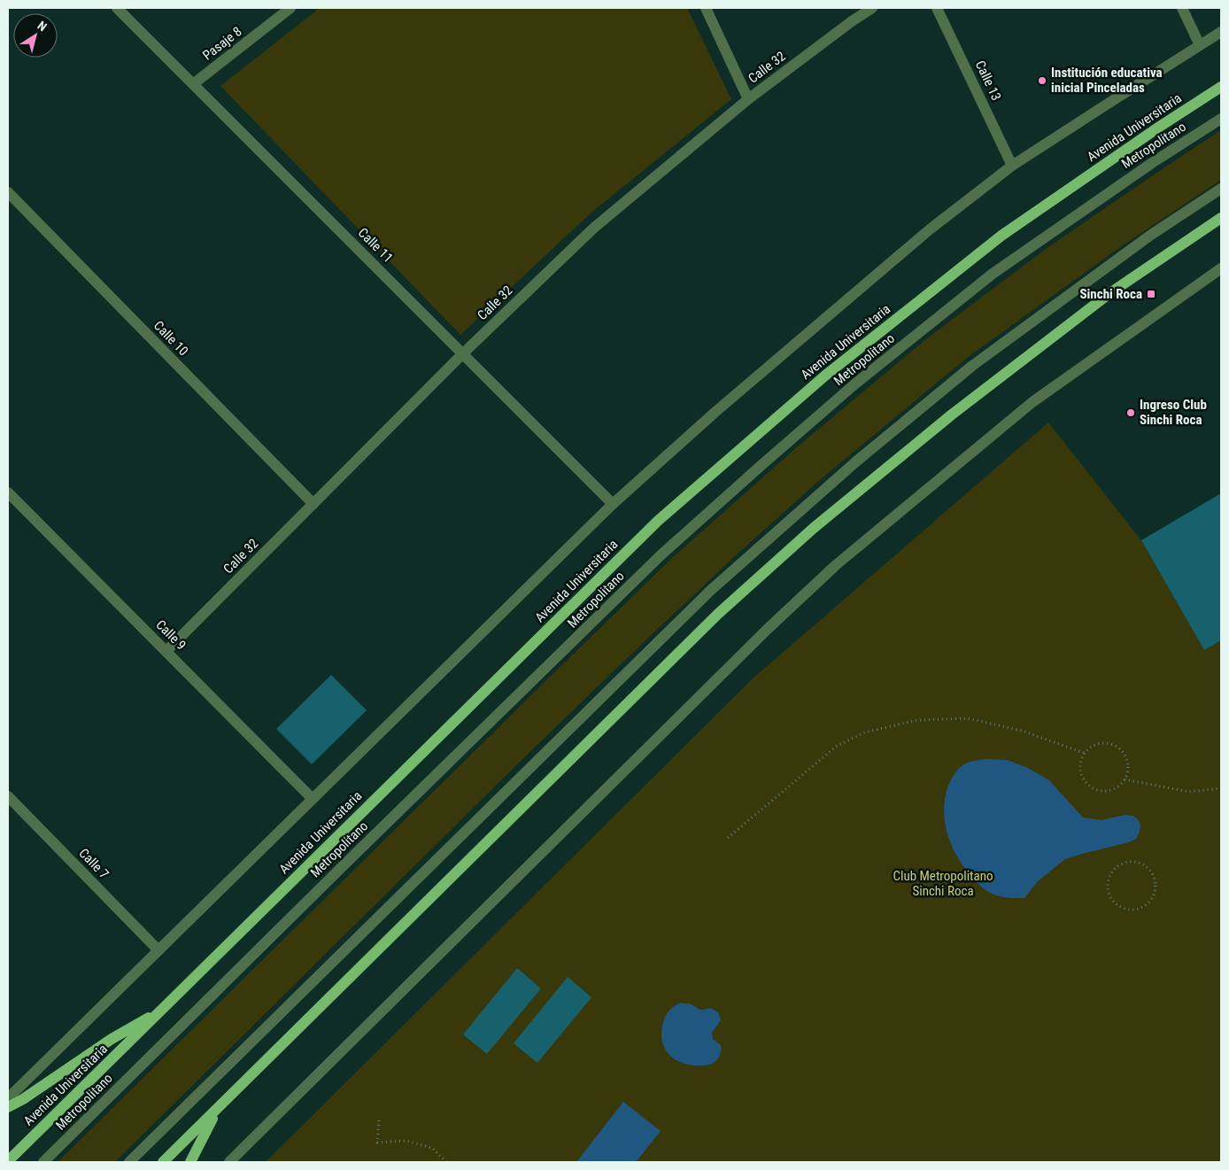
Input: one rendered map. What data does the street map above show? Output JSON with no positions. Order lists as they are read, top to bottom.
{
  "streets": {
    "main road": ["Avenida Universitaria"],
    "street": [
      "Pasaje 8",
      "Calle 32",
      "Calle 13",
      "Metropolitano",
      "Calle 11",
      "Calle 10",
      "Calle 9",
      "Calle 7"
    ]
  },
  "crossings": [
    ["Pasaje 8", "Calle 11"],
    ["Calle 32", "Calle 11"],
    ["Calle 32", "Calle 10"],
    ["Calle 32", "Calle 9"]
  ],
  "parks": ["Club Metropolitano Sinchi Roca"],
  "places": {
    "other": ["Institución educativa inicial Pinceladas", "Ingreso Club Sinchi Roca"],
    "transit": ["Sinchi Roca"]
  },
  "north": "top right"
}
